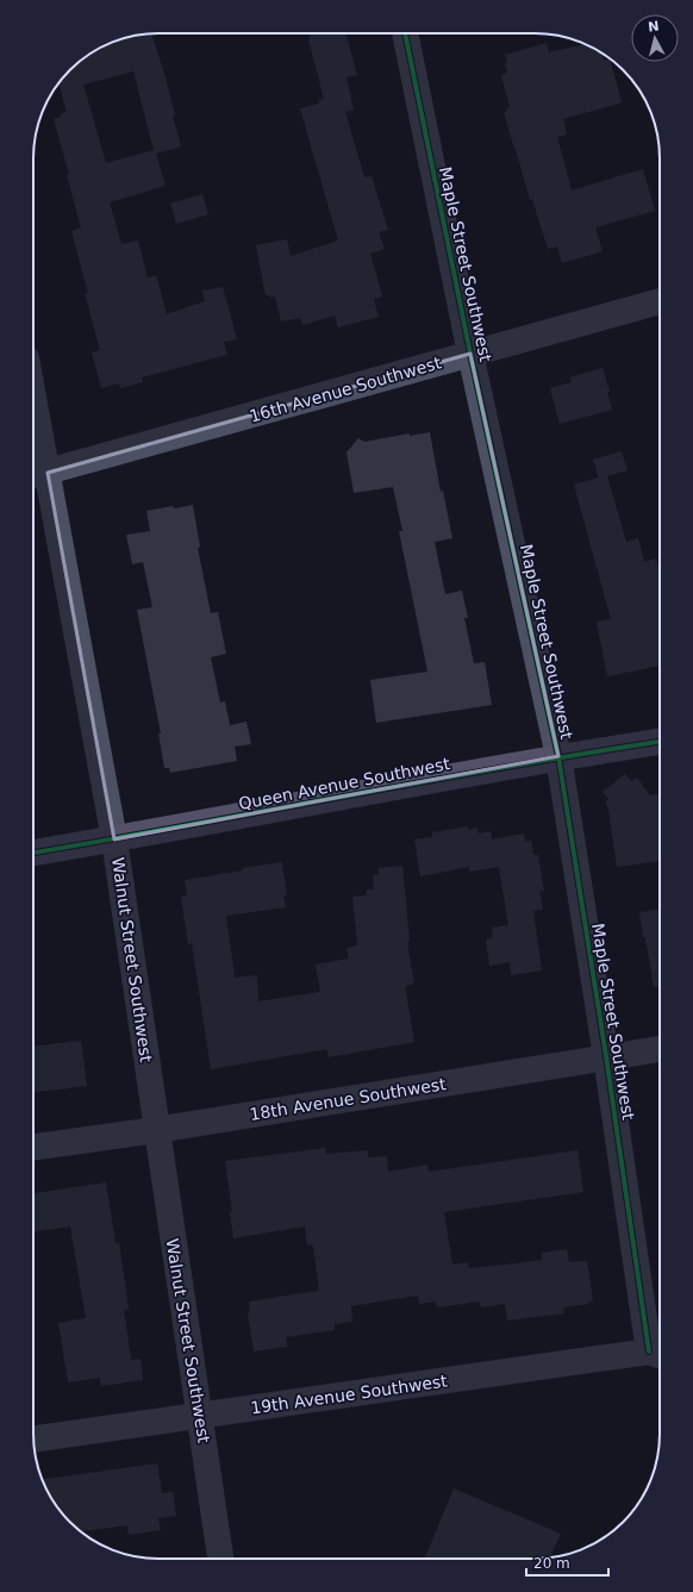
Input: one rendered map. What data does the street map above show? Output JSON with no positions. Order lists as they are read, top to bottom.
{
  "streets": {
    "main road": ["Queen Avenue Southwest"],
    "street": [
      "Maple Street Southwest",
      "16th Avenue Southwest",
      "Walnut Street Southwest",
      "18th Avenue Southwest",
      "19th Avenue Southwest"
    ]
  },
  "crossings": [
    ["Maple Street Southwest", "16th Avenue Southwest"],
    ["Maple Street Southwest", "Queen Avenue Southwest"],
    ["Maple Street Southwest", "18th Avenue Southwest"],
    ["Maple Street Southwest", "19th Avenue Southwest"],
    ["16th Avenue Southwest", "Walnut Street Southwest"],
    ["Queen Avenue Southwest", "Walnut Street Southwest"],
    ["Walnut Street Southwest", "18th Avenue Southwest"],
    ["Walnut Street Southwest", "19th Avenue Southwest"]
  ],
  "scale_bar": "20 m",
  "north": "top"
}
